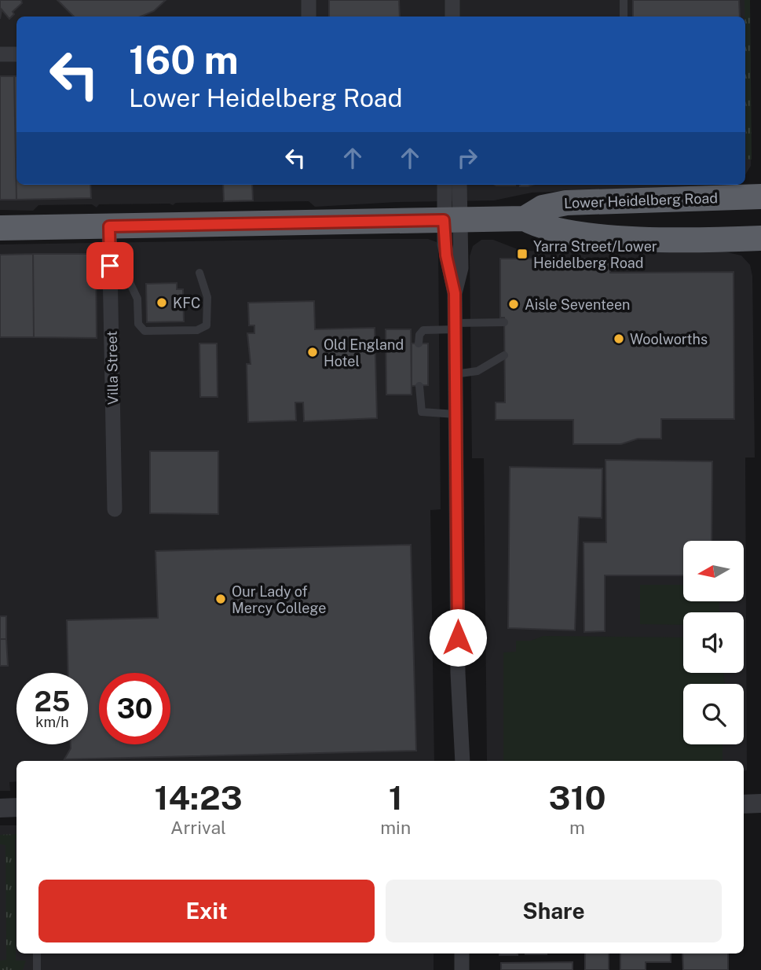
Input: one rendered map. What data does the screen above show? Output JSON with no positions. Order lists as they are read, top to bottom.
{
  "streets": {
    "highway": ["Lower Heidelberg Road"],
    "street": ["Villa Street"]
  },
  "crossings": [
    ["Lower Heidelberg Road", "Villa Street"]
  ],
  "places": {
    "transit": ["Yarra Street/Lower Heidelberg Road"],
    "other": [
      "KFC",
      "Aisle Seventeen",
      "Woolworths",
      "Old England Hotel",
      "Our Lady of Mercy College"
    ]
  },
  "north": "left",
  "page": {
    "turn": ["160 m", "Lower Heidelberg Road"],
    "speed": "25 km/h",
    "limit": "30",
    "eta": [
      "14:23",
      "Arrival",
      "1",
      "min",
      "310",
      "m"
    ],
    "buttons": ["Exit", "Share"]
  }
}
